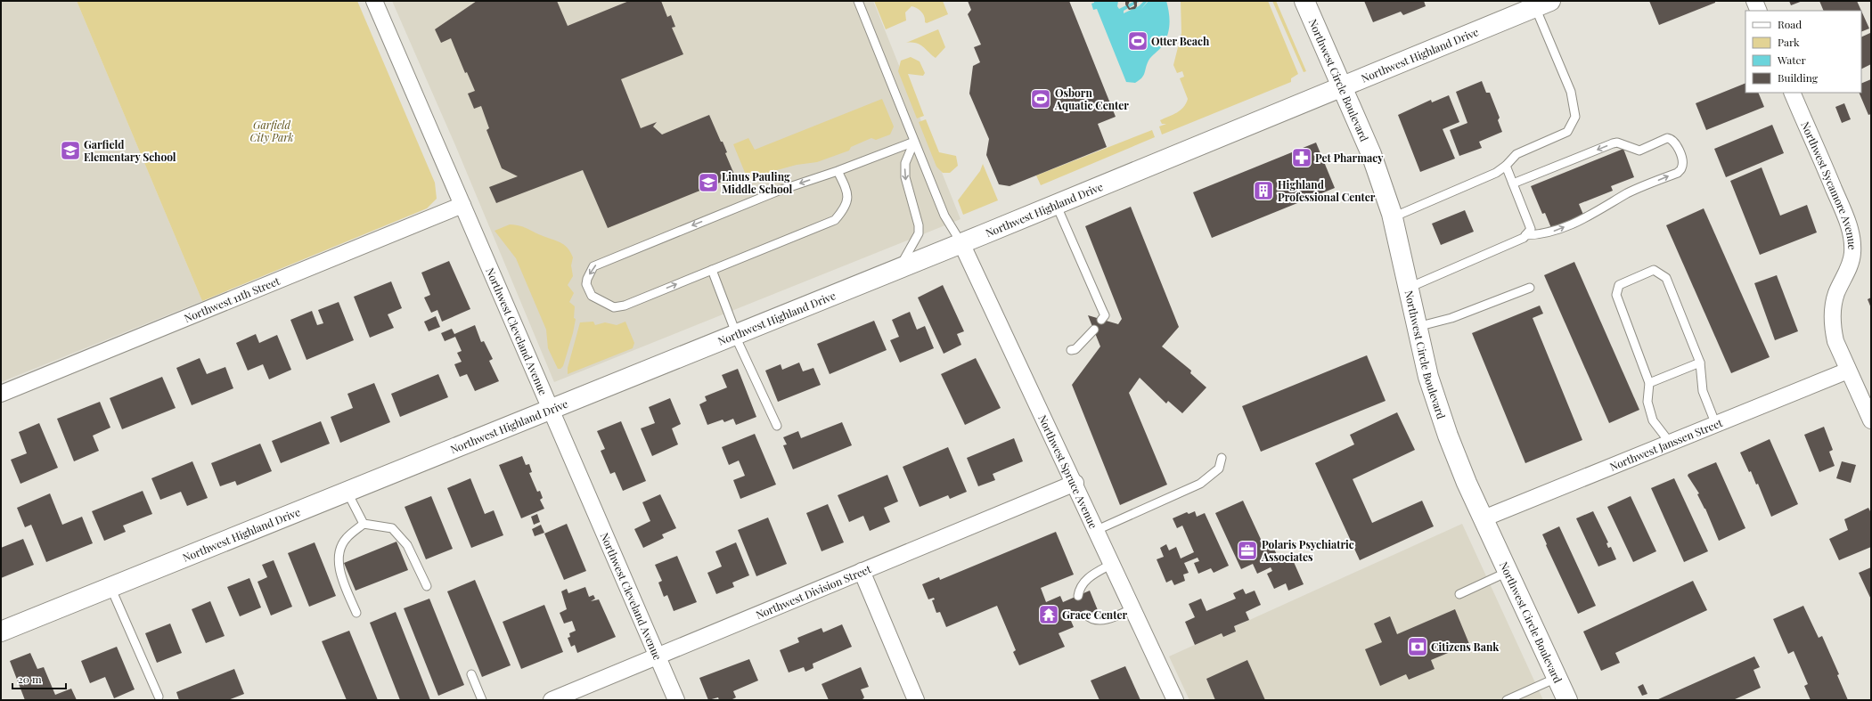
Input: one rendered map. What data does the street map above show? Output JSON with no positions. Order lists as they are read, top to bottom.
{
  "streets": {
    "street": [
      "Northwest Highland Drive",
      "Northwest Circle Boulevard",
      "Northwest Sycamore Avenue",
      "Northwest 11th Street",
      "Northwest Cleveland Avenue",
      "Northwest Janssen Street",
      "Northwest Spruce Avenue",
      "Northwest Division Street"
    ]
  },
  "crossings": [
    ["Northwest Highland Drive", "Northwest Circle Boulevard"],
    ["Northwest Highland Drive", "Northwest Cleveland Avenue"],
    ["Northwest Highland Drive", "Northwest Spruce Avenue"],
    ["Northwest Circle Boulevard", "Northwest Janssen Street"],
    ["Northwest Sycamore Avenue", "Northwest Janssen Street"],
    ["Northwest 11th Street", "Northwest Cleveland Avenue"],
    ["Northwest Cleveland Avenue", "Northwest Division Street"],
    ["Northwest Spruce Avenue", "Northwest Division Street"]
  ],
  "parks": ["Garfield City Park"],
  "places": {
    "sports": ["Otter Beach", "Osborn Aquatic Center"],
    "school or university": ["Garfield Elementary School", "Linus Pauling Middle School"],
    "pharmacy": ["Pet Pharmacy"],
    "building": ["Highland Professional Center"],
    "office": ["Polaris Psychiatric Associates"],
    "temple": ["Grace Center"],
    "bank": ["Citizens Bank"]
  },
  "legend": [
    "Road",
    "Park",
    "Water",
    "Building"
  ],
  "scale_bar": "20 m"
}
